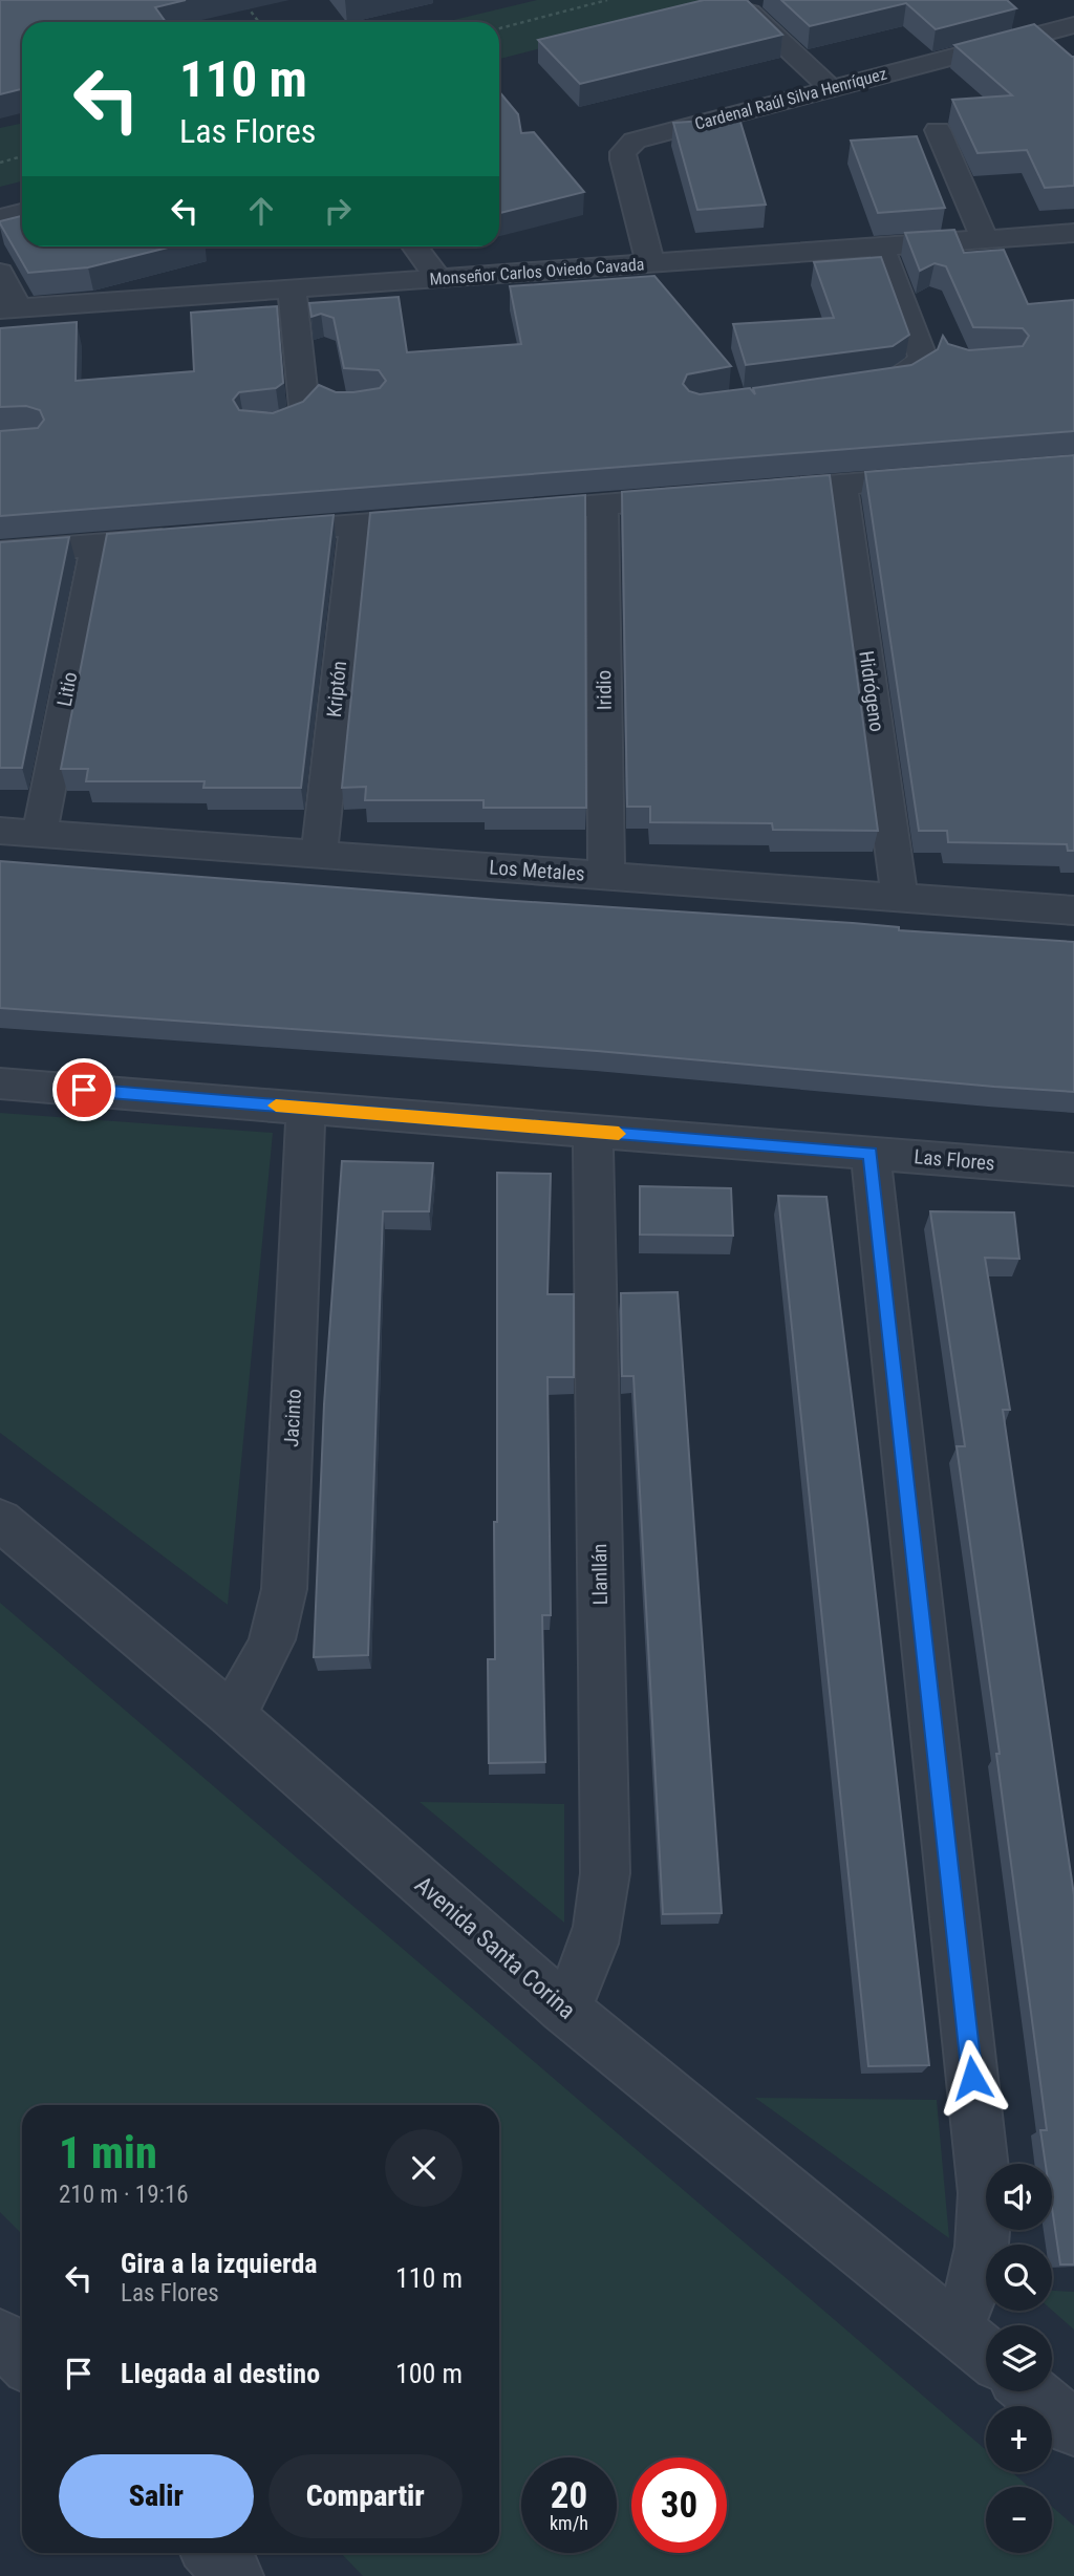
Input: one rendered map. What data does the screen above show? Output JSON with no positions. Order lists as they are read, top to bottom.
{
  "streets": {
    "street": [
      "Cardenal Raúl Silva Henríquez",
      "Monseñor Carlos Oviedo Cavada",
      "Litio",
      "Kriptón",
      "Iridio",
      "Hidrógeno",
      "Los Metales",
      "Las Flores",
      "Jacinto",
      "Llanllán",
      "Avenida Santa Corina"
    ]
  },
  "crossings": [
    ["Cardenal Raúl Silva Henríquez", "Monseñor Carlos Oviedo Cavada"],
    ["Litio", "Los Metales"],
    ["Kriptón", "Los Metales"],
    ["Iridio", "Los Metales"],
    ["Hidrógeno", "Los Metales"],
    ["Las Flores", "Jacinto"],
    ["Las Flores", "Llanllán"],
    ["Jacinto", "Avenida Santa Corina"],
    ["Llanllán", "Avenida Santa Corina"]
  ],
  "page": {
    "turn": ["110 m", "Las Flores"],
    "heading": ["1 min", "210 m · 19:16"],
    "map_buttons": ["+", "−"],
    "list": [
      {
        "name": "Gira a la izquierda",
        "note": "Las Flores",
        "value": "110 m"
      },
      {
        "name": "Llegada al destino",
        "value": "100 m"
      }
    ],
    "buttons": ["Salir", "Compartir"],
    "speed": "20 km/h",
    "limit": "30"
  }
}
